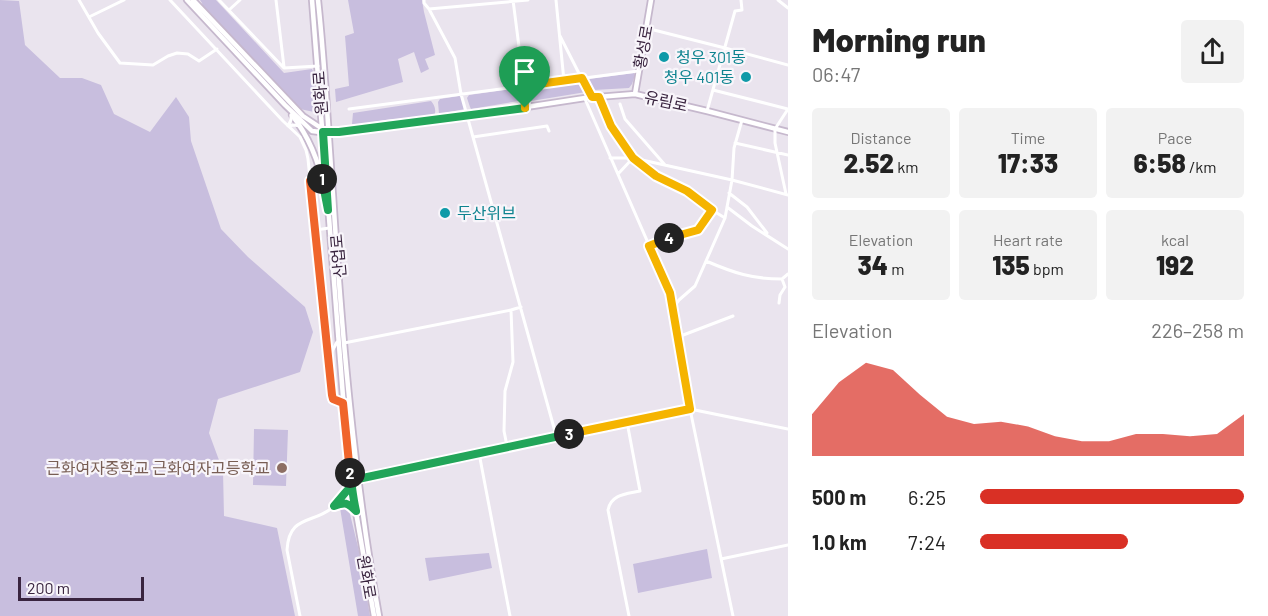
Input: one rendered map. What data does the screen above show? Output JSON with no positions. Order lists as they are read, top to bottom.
{
  "streets": {
    "street": [
      "황성로",
      "원화로",
      "유림로",
      "산업로"
    ]
  },
  "crossings": [
    ["황성로", "유림로"],
    ["원화로", "유림로"],
    ["원화로", "산업로"],
    ["유림로", "산업로"]
  ],
  "places": [
    "청우 301동",
    "청우 401동",
    "두산위브",
    "근화여자중학교 근화여자고등학교"
  ],
  "scale_bar": "200 m",
  "page": {
    "heading": ["Morning run", "06:47"],
    "stats": [
      ["Distance", "2.52 km"],
      ["Time", "17:33"],
      ["Pace", "6:58 /km"],
      ["Elevation", "34 m"],
      ["Heart rate", "135 bpm"],
      ["kcal", "192"]
    ],
    "pins": [
      "1",
      "4",
      "3",
      "2"
    ],
    "chart": ["Elevation", "226–258 m"],
    "list": [
      {
        "name": "500 m",
        "note": "6:25"
      },
      {
        "name": "1.0 km",
        "note": "7:24"
      }
    ],
    "scale": "200 m"
  }
}
